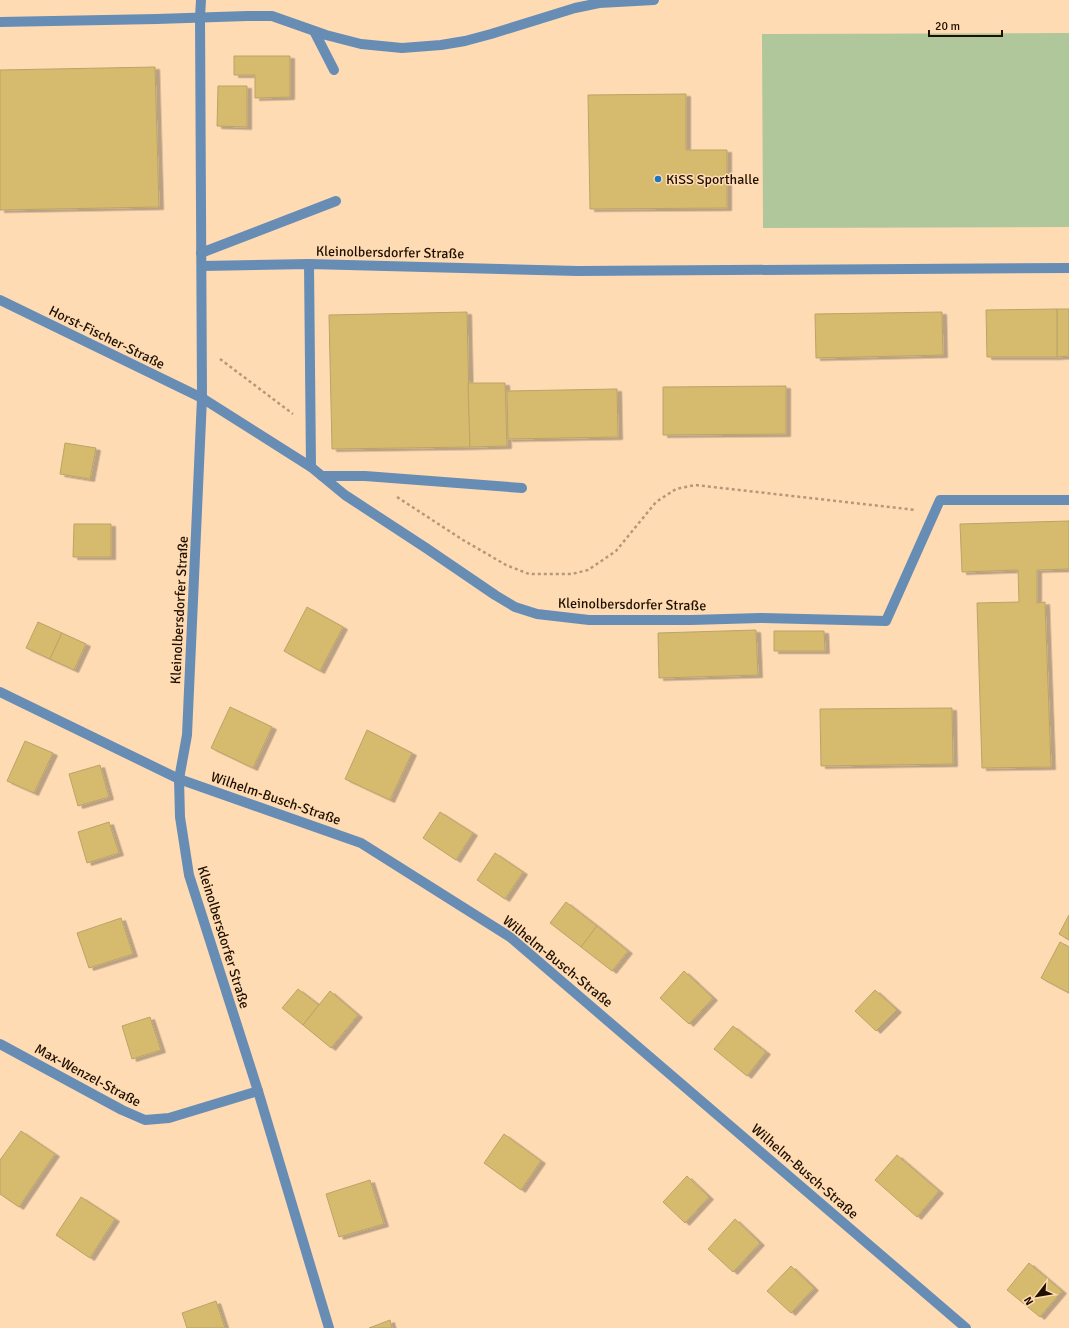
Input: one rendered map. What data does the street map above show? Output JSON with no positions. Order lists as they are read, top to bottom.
{
  "streets": {
    "street": [
      "Kleinolbersdorfer Straße",
      "Horst-Fischer-Straße",
      "Wilhelm-Busch-Straße",
      "Max-Wenzel-Straße"
    ]
  },
  "crossings": [
    ["Kleinolbersdorfer Straße", "Horst-Fischer-Straße"],
    ["Kleinolbersdorfer Straße", "Wilhelm-Busch-Straße"],
    ["Kleinolbersdorfer Straße", "Max-Wenzel-Straße"]
  ],
  "places": ["KiSS Sporthalle"],
  "scale_bar": "20 m",
  "north": "bottom left"
}
